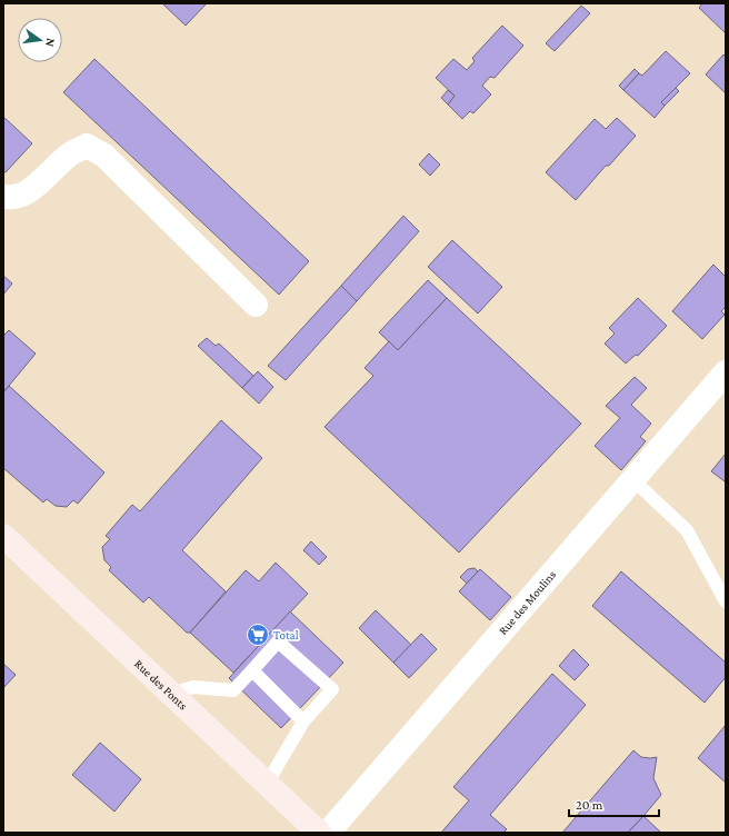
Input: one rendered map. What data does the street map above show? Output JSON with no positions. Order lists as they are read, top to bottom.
{
  "streets": {
    "main road": ["Rue des Ponts"],
    "street": ["Rue des Moulins"]
  },
  "places": {
    "supermarket": ["Total"]
  },
  "scale_bar": "20 m",
  "north": "right"
}
